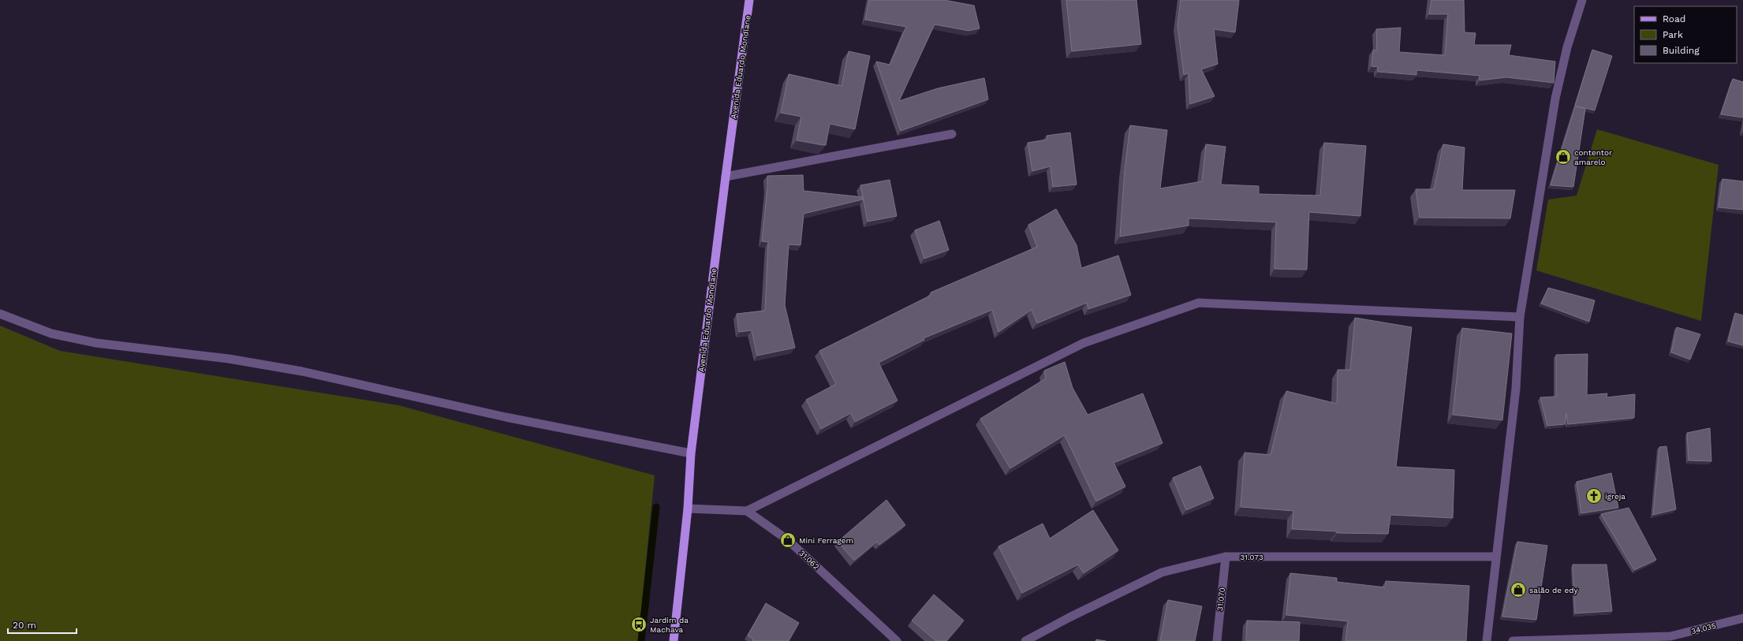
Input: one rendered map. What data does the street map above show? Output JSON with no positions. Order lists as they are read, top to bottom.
{
  "streets": {
    "main road": ["Avenida Eduardo Mondlane"],
    "street": [
      "31.073",
      "31.062",
      "31.070",
      "34.035"
    ]
  },
  "crossings": [
    ["31.073", "31.070"]
  ],
  "places": {
    "shop": ["contentor amarelo", "Mini Ferragem", "salão de edy"],
    "church": ["igreja"],
    "bus stop": ["Jardim da Machava"]
  },
  "legend": ["Road", "Park", "Building"],
  "scale_bar": "20 m"
}
